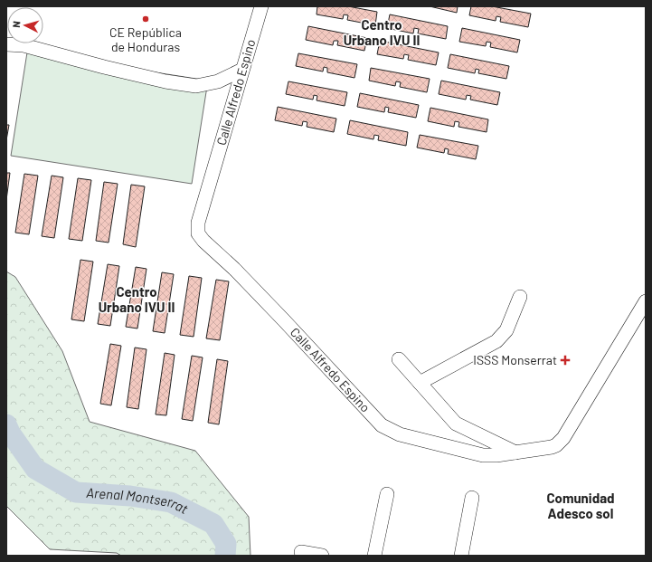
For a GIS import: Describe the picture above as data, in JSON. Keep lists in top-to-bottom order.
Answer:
{
  "streets": {
    "street": ["Calle Alfredo Espino"]
  },
  "districts": ["Centro Urbano IVU II", "Centro Urbano IVU II", "Comunidad Adesco sol"],
  "water": ["Arenal Montserrat"],
  "places": {
    "other": ["CE República de Honduras"],
    "health": ["ISSS Monserrat"]
  },
  "north": "left"
}
